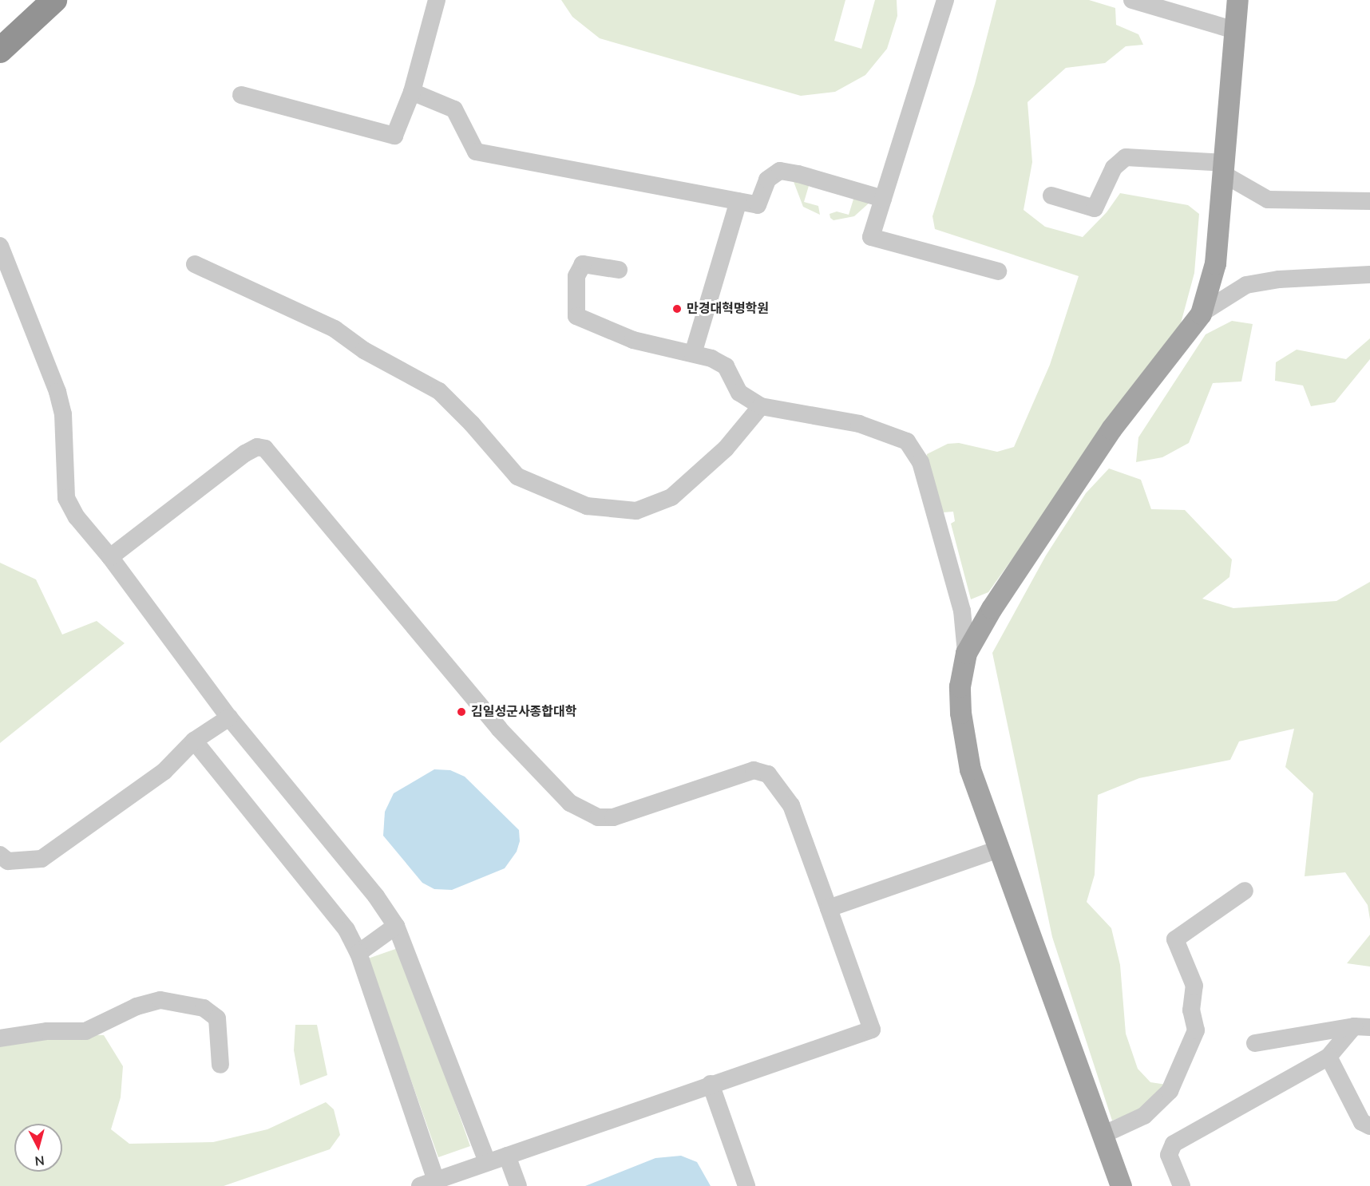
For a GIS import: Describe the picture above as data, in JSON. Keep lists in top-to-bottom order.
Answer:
{
  "places": ["만경대혁명학원", "김일성군사종합대학"],
  "north": "bottom"
}
